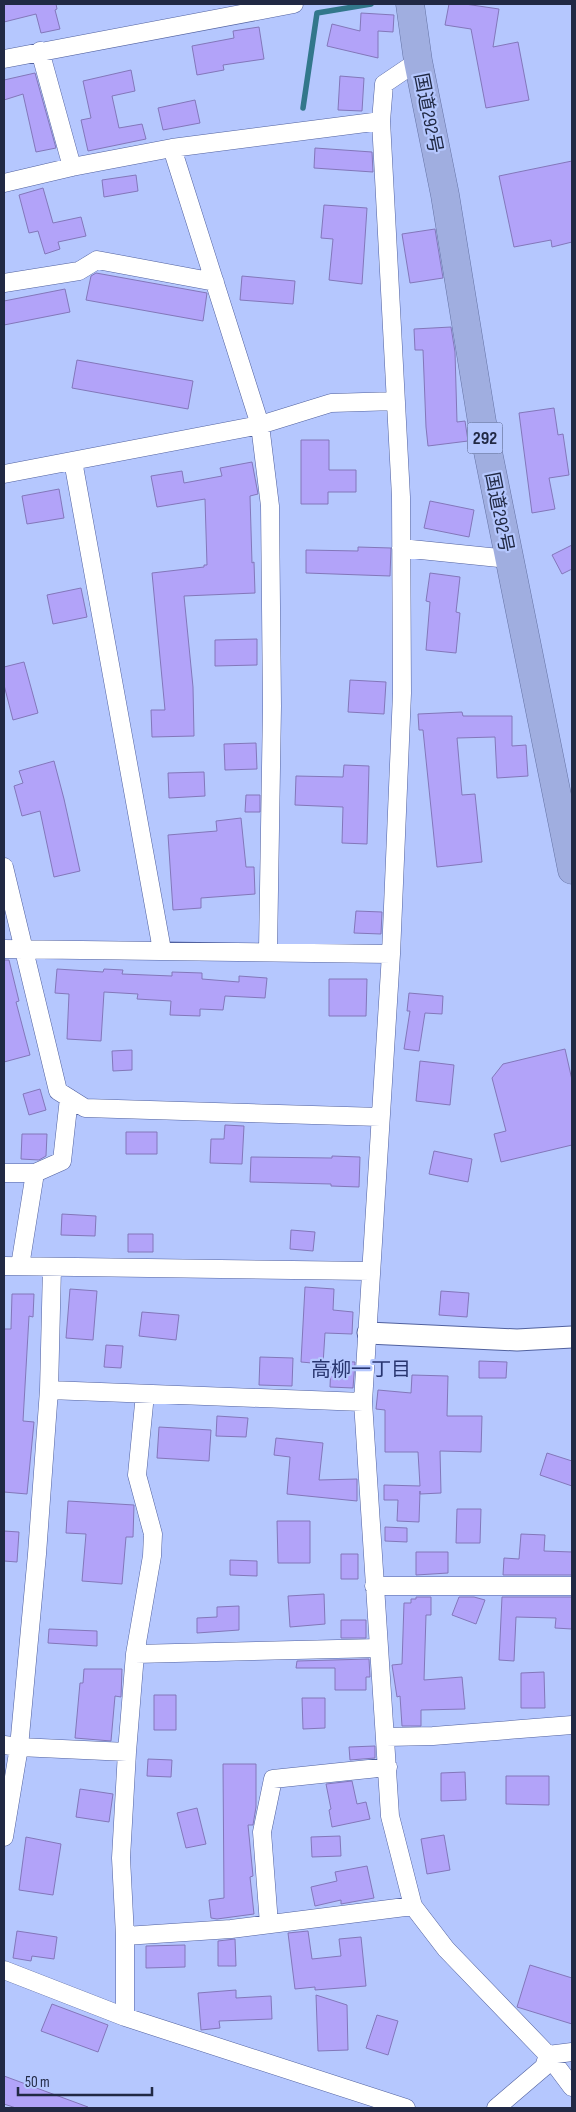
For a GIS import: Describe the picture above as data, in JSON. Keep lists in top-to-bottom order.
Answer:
{
  "streets": {
    "highway": ["国道292号", "292"]
  },
  "districts": ["高柳一丁目"],
  "scale_bar": "50 m"
}
